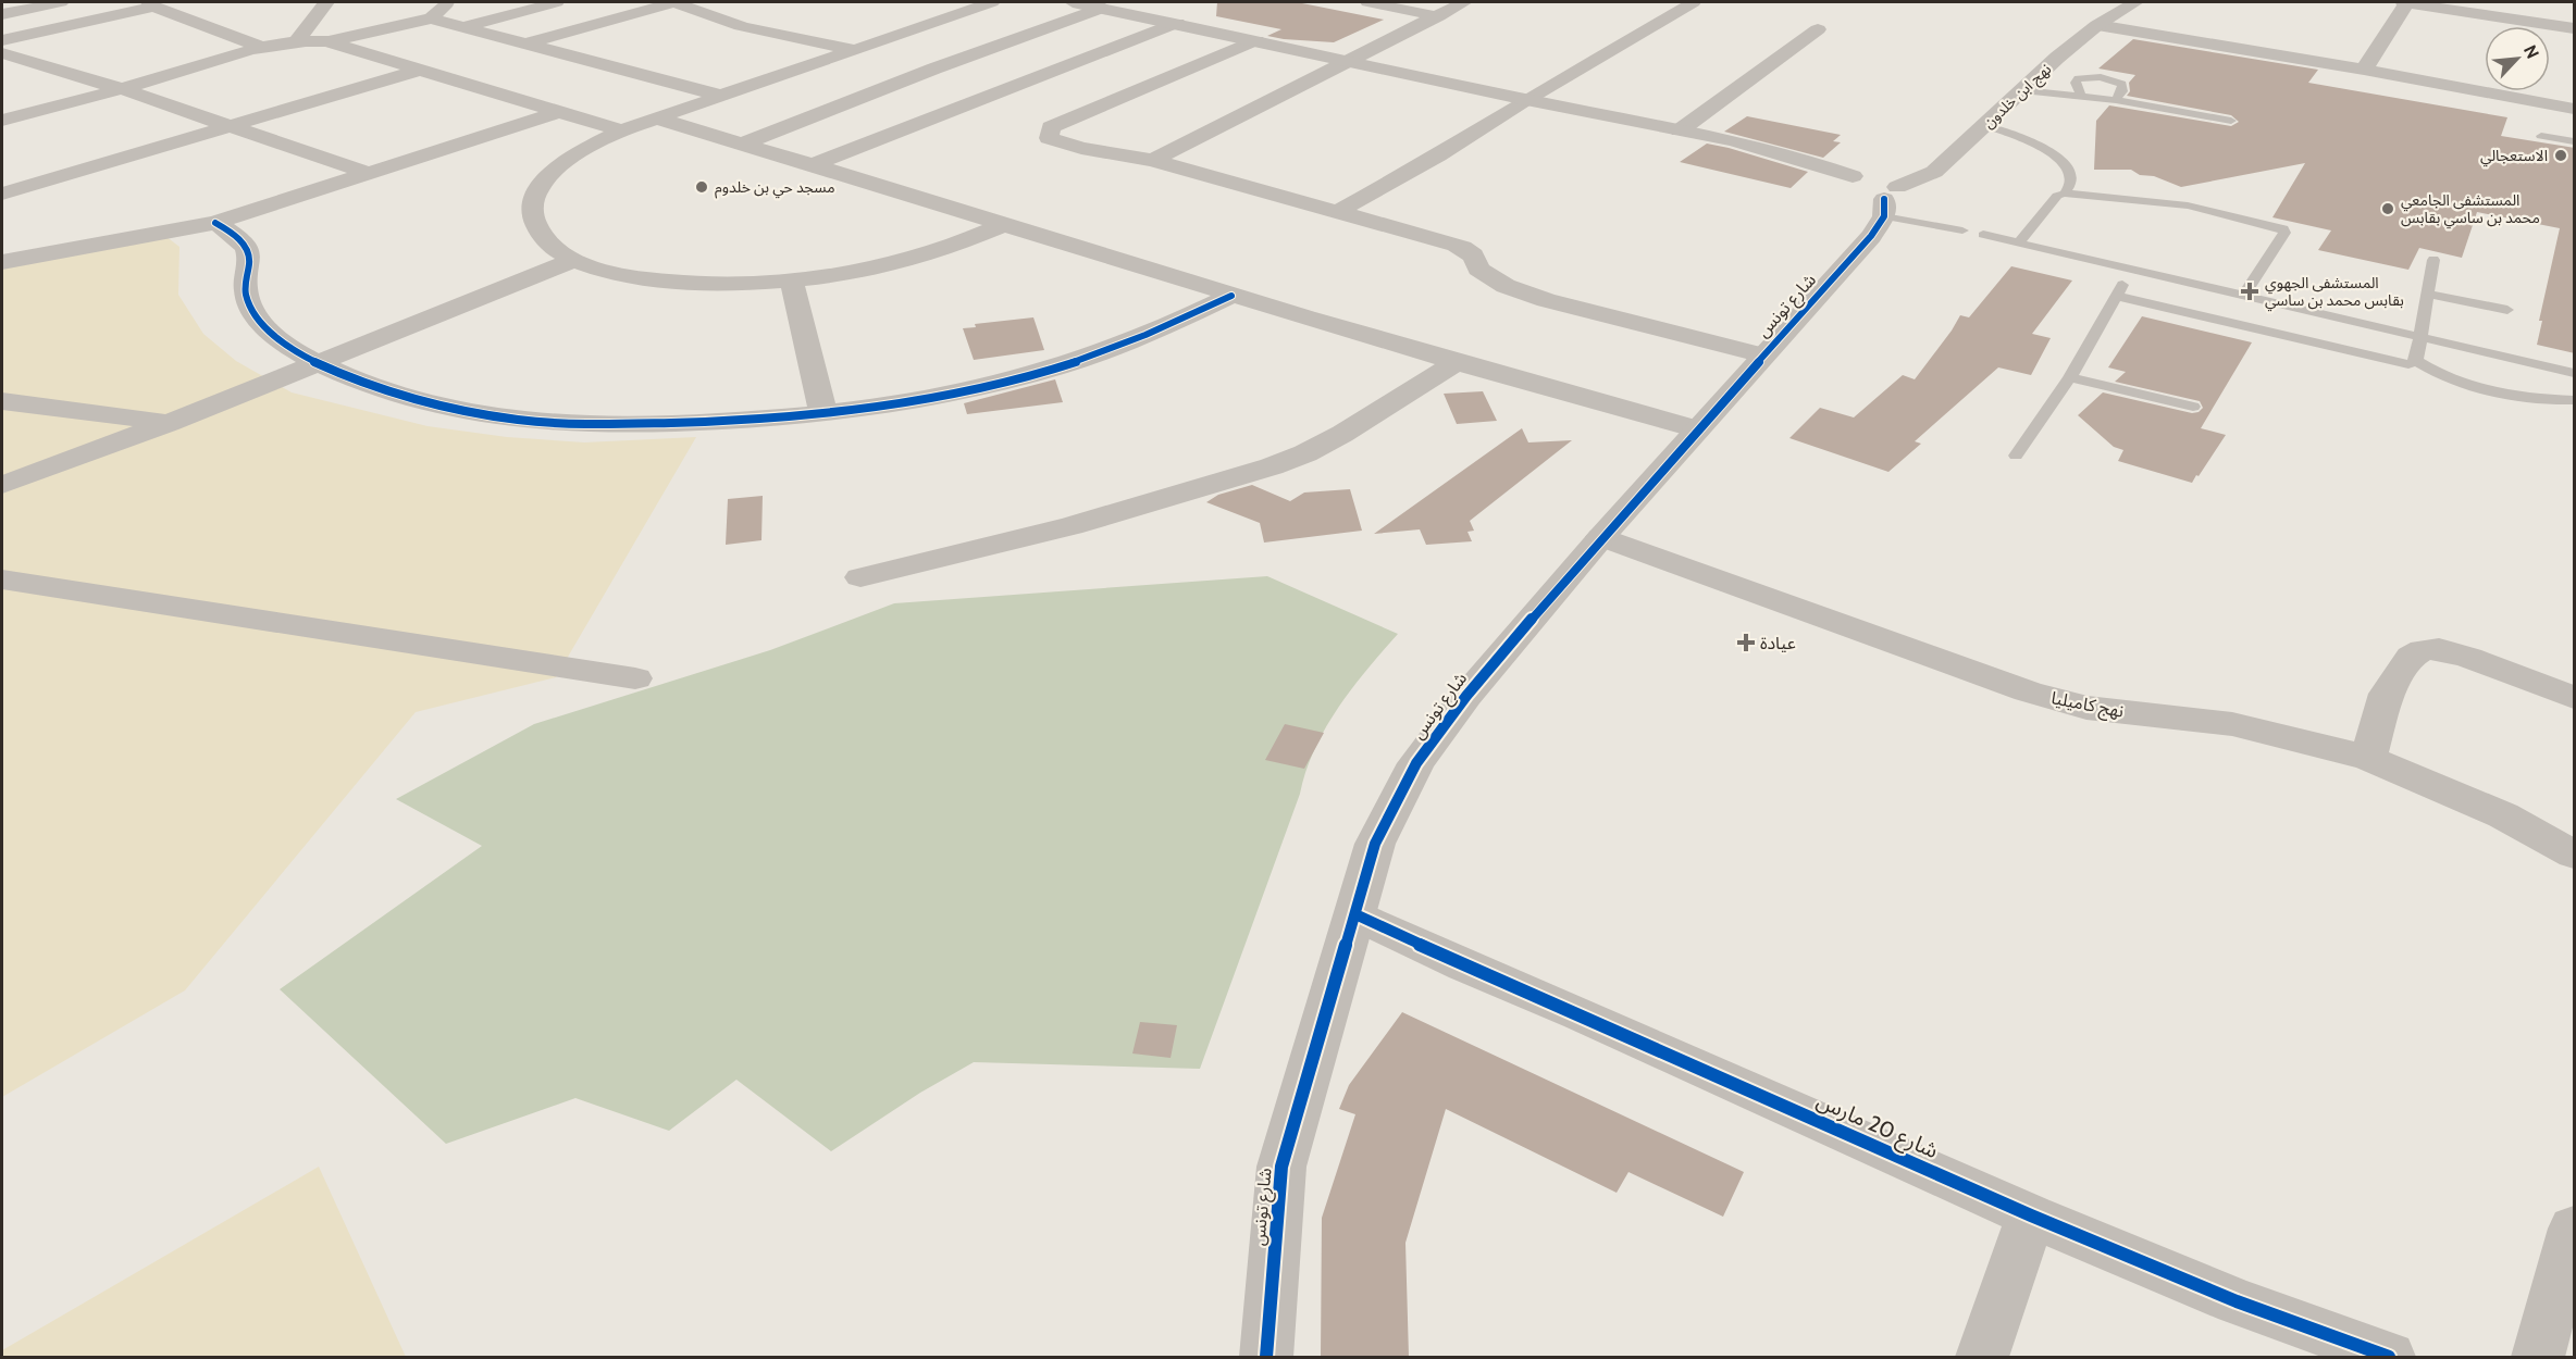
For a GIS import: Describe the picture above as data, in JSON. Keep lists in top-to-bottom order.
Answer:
{
  "streets": {
    "street": [
      "نهج ابن خلدون",
      "شارع تونس",
      "نهج كاميليا",
      "شارع 20 مارس"
    ]
  },
  "crossings": [
    ["نهج ابن خلدون", "شارع تونس"],
    ["شارع تونس", "نهج كاميليا"],
    ["شارع تونس", "شارع 20 مارس"]
  ],
  "places": {
    "other": ["الاستعجالي", "مسجد حي بن خلدوم", "المستشفى الجامعي محمد بن ساسي بقابس"],
    "health": ["المستشفى الجهوي بقابس محمد بن ساسي", "عيادة"]
  },
  "north": "top right"
}
